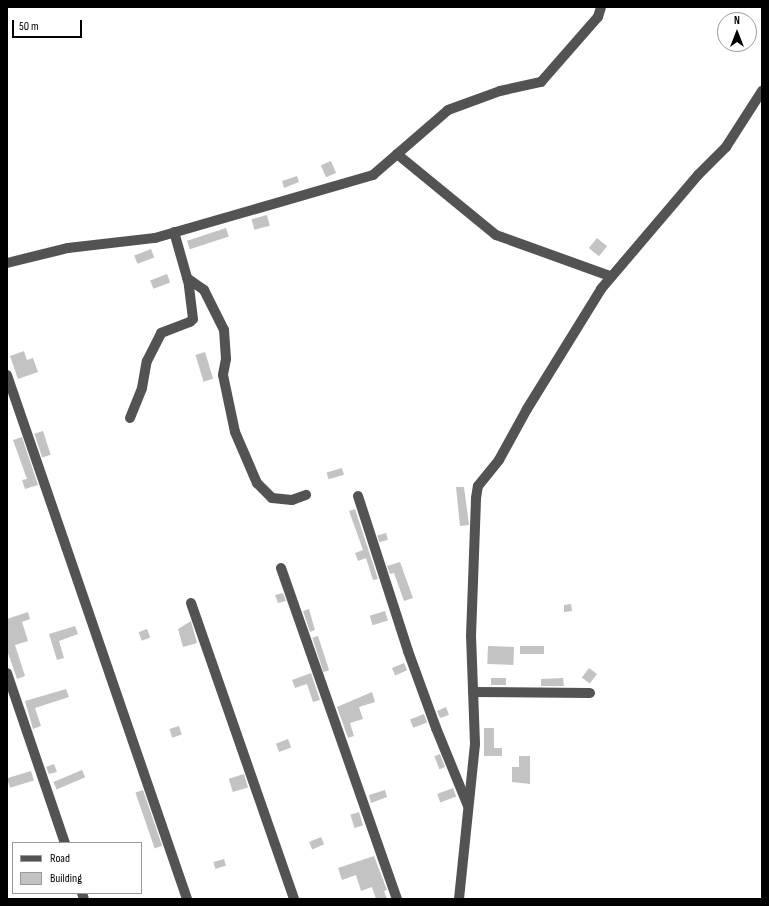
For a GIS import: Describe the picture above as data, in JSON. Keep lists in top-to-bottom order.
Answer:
{
  "legend": ["Road", "Building"],
  "scale_bar": "50 m",
  "north": "top"
}
